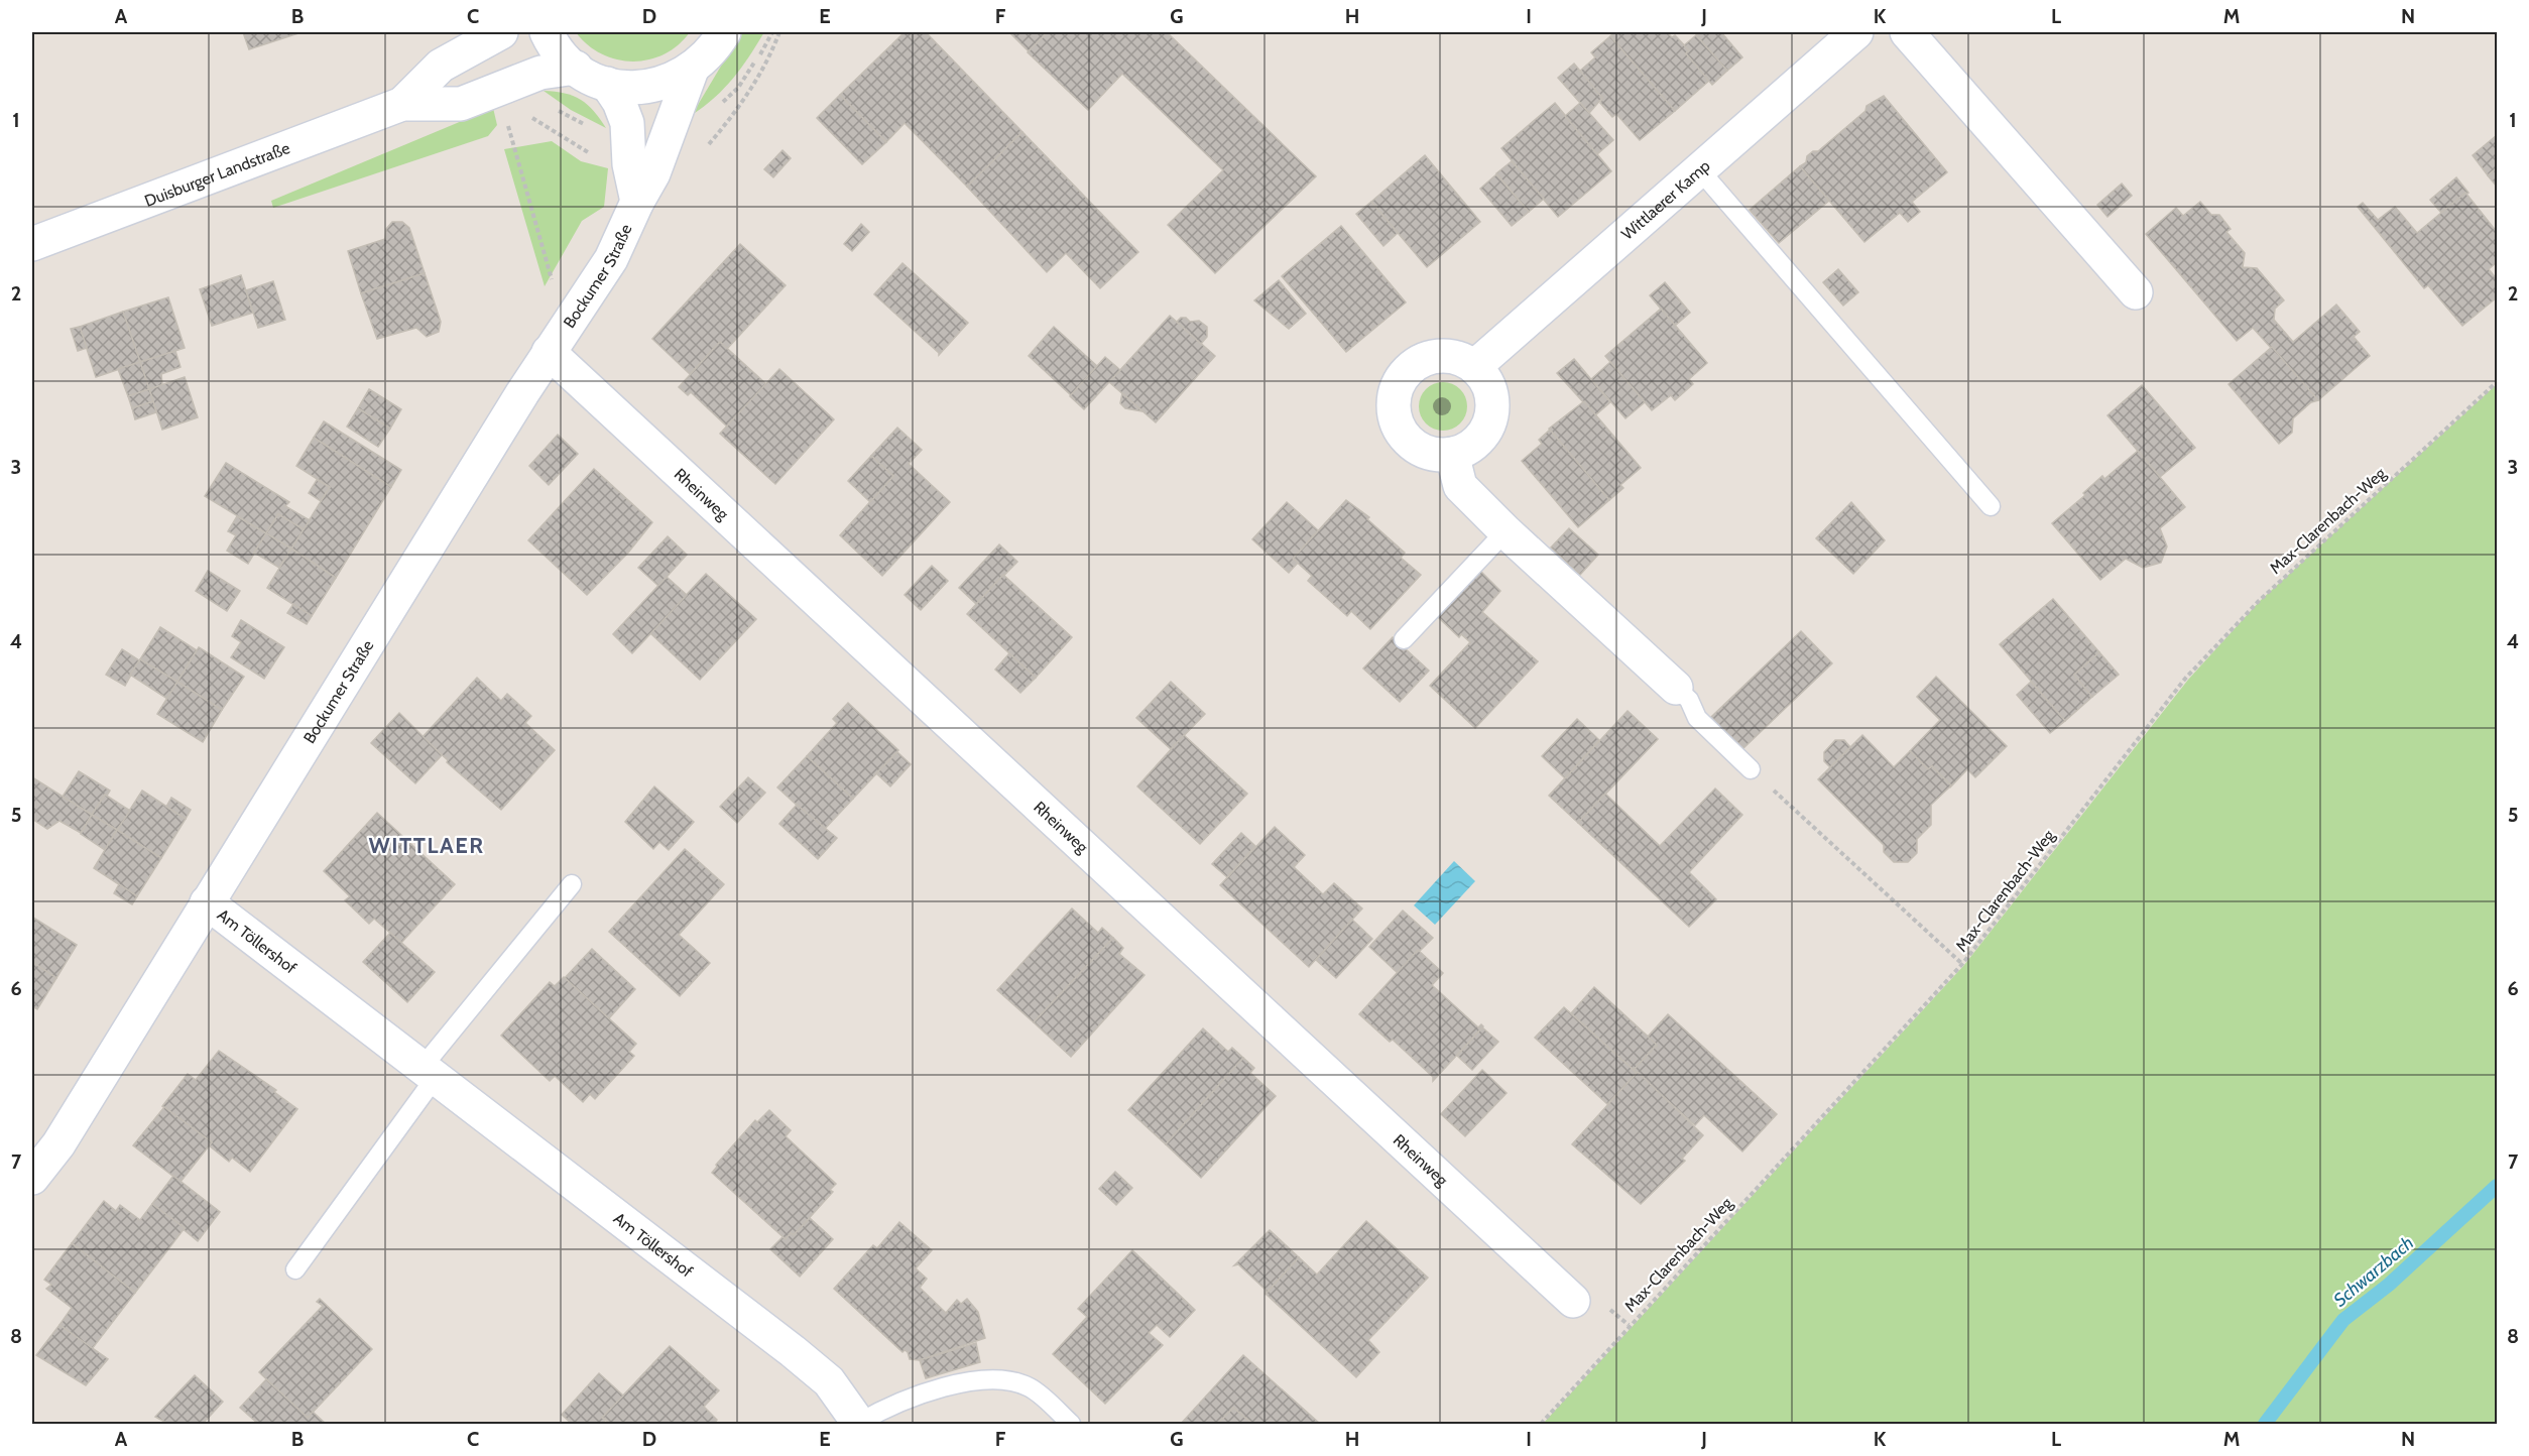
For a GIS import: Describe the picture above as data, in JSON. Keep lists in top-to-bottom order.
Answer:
{
  "streets": {
    "street": [
      "Duisburger Landstraße",
      "Wittlaerer Kamp",
      "Bockumer Straße",
      "Rheinweg",
      "Am Töllershof"
    ],
    "path": ["Max-Clarenbach-Weg"]
  },
  "crossings": [
    ["Bockumer Straße", "Rheinweg"],
    ["Bockumer Straße", "Am Töllershof"]
  ],
  "districts": ["WITTLAER"],
  "water": ["Schwarzbach"],
  "grid": {
    "columns": [
      "A",
      "B",
      "C",
      "D",
      "E",
      "F",
      "G",
      "H",
      "I",
      "J",
      "K",
      "L",
      "M",
      "N"
    ],
    "rows": [
      "1",
      "2",
      "3",
      "4",
      "5",
      "6",
      "7",
      "8"
    ]
  }
}
